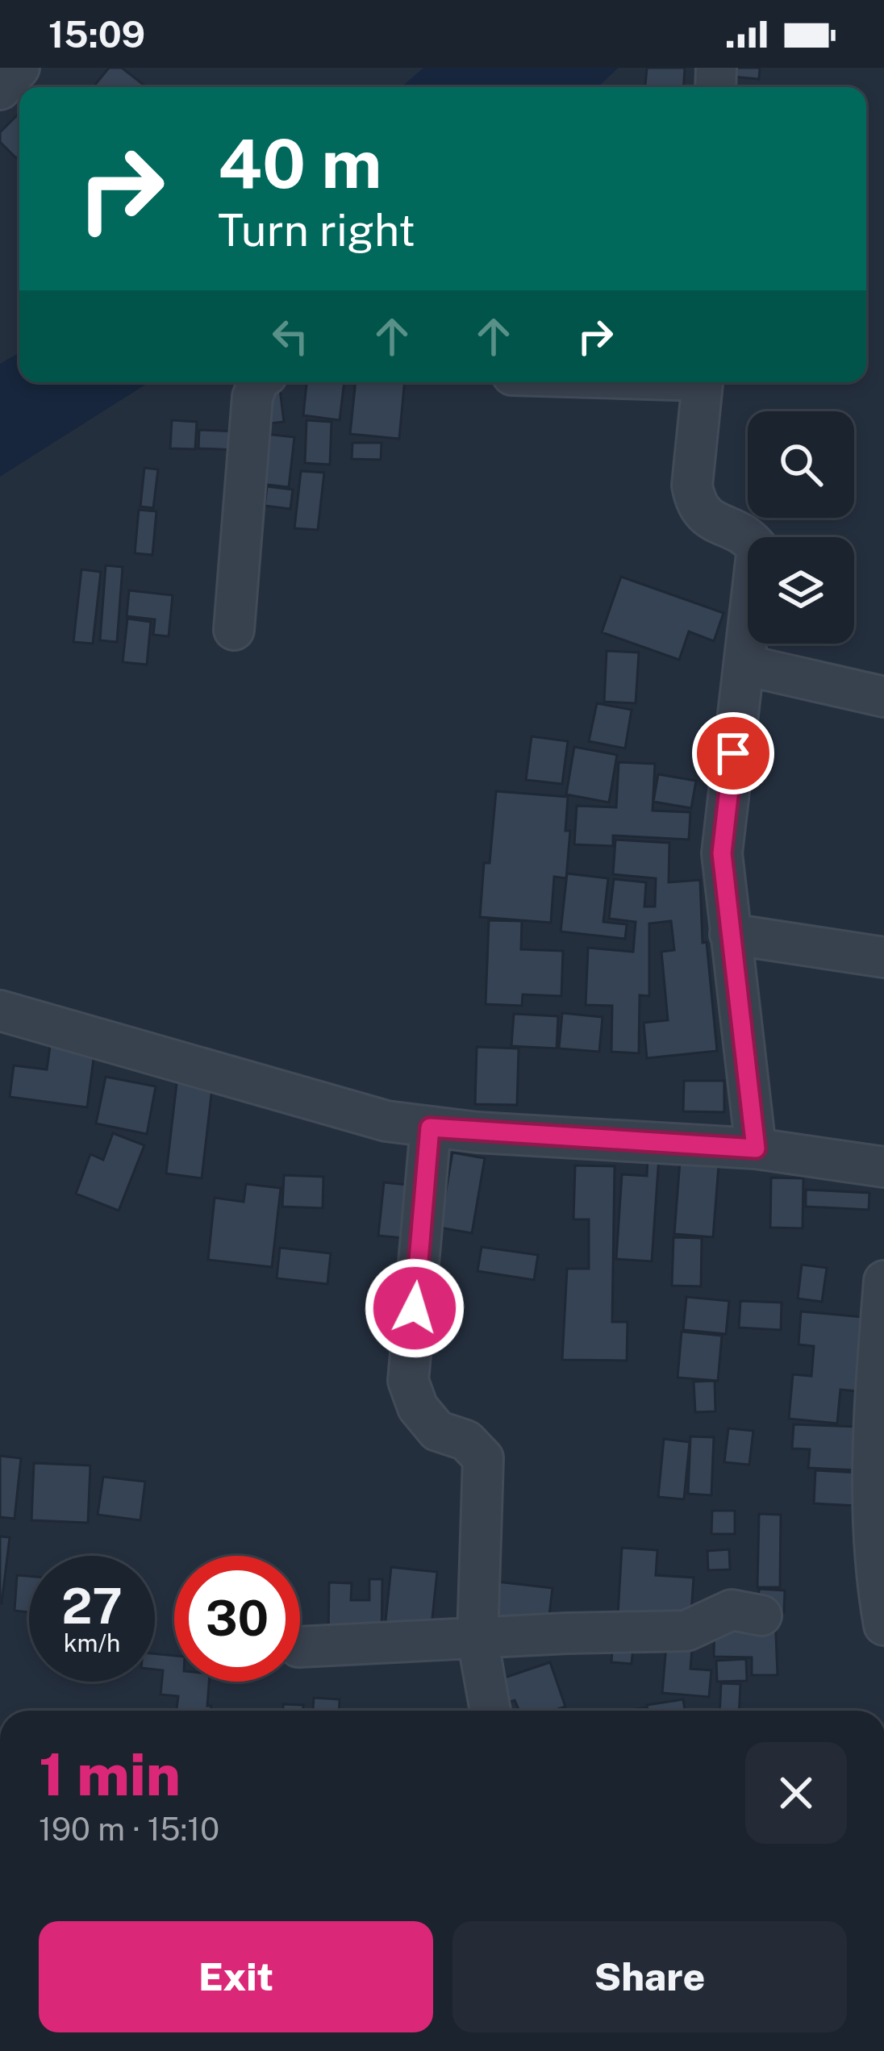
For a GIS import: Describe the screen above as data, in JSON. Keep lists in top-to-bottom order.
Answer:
{
  "page": {
    "status": "15:09",
    "turn": ["40 m", "Turn right"],
    "speed": "27 km/h",
    "limit": "30",
    "heading": ["1 min", "190 m · 15:10"],
    "buttons": ["Exit", "Share"]
  }
}
